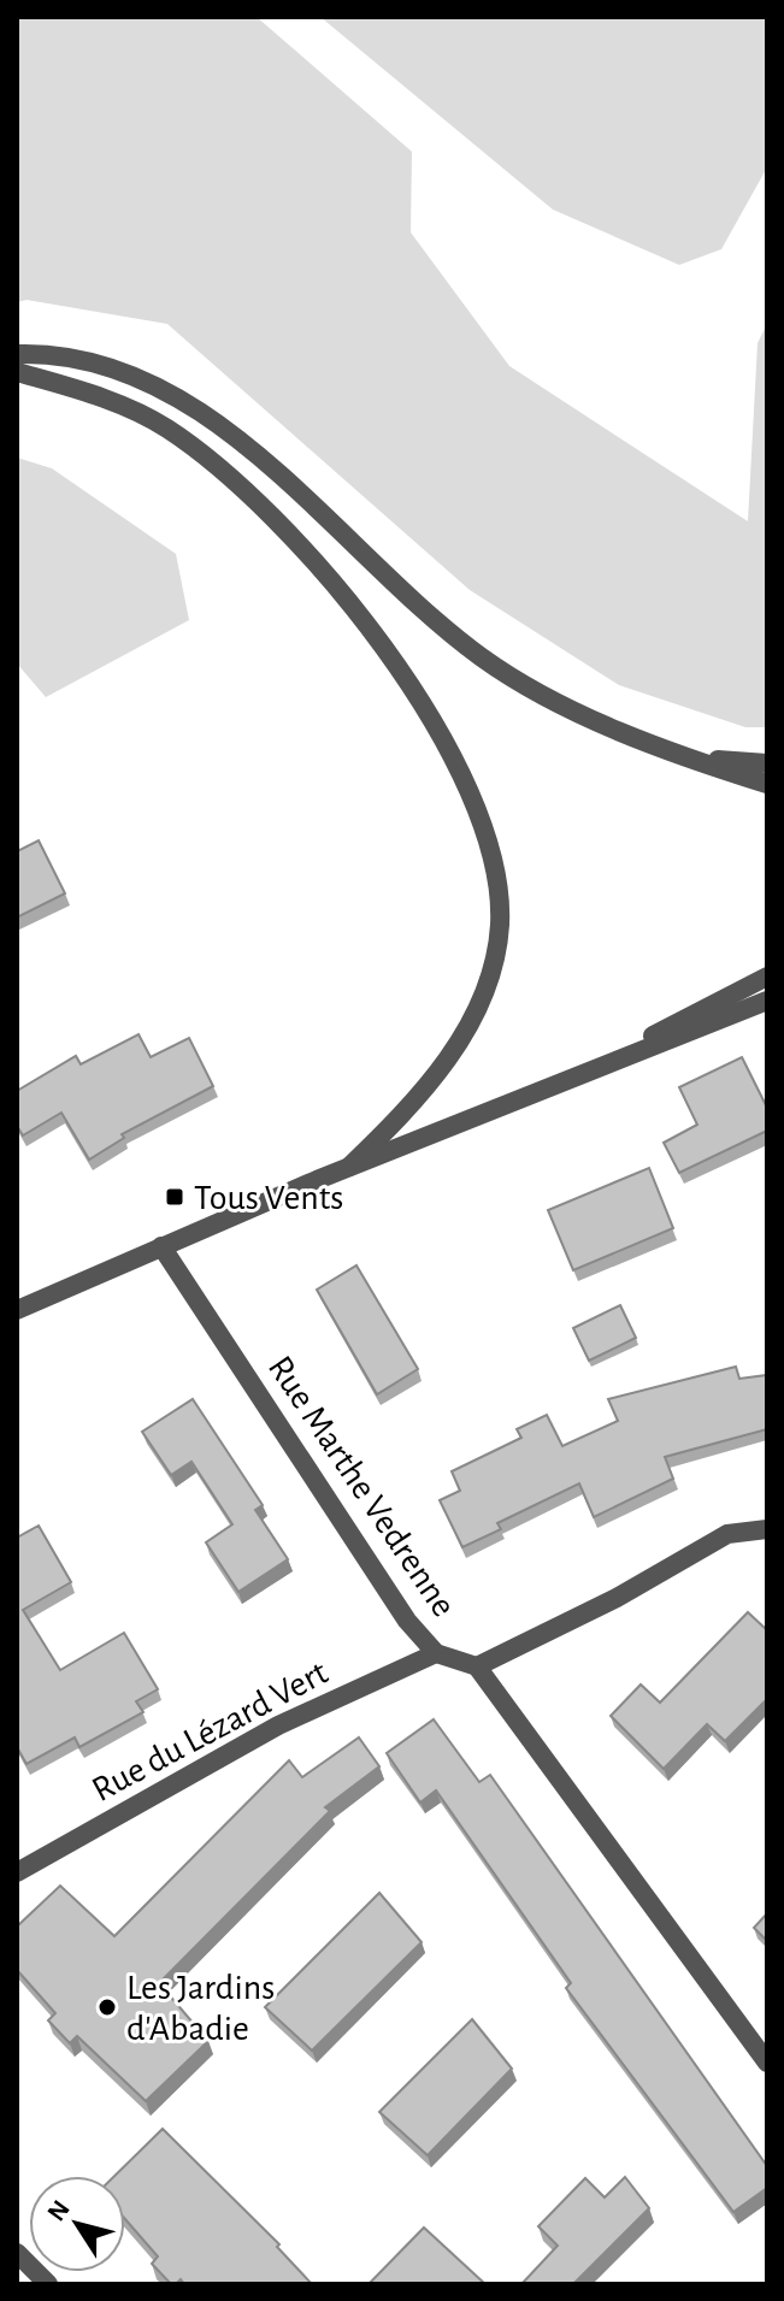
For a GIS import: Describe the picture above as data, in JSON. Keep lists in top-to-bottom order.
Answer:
{
  "streets": {
    "street": ["Rue Marthe Vedrenne", "Rue du Lézard Vert"]
  },
  "crossings": [
    ["Rue Marthe Vedrenne", "Rue du Lézard Vert"]
  ],
  "places": {
    "transit": ["Tous Vents"],
    "other": ["Les Jardins d'Abadie"]
  },
  "north": "top left"
}
